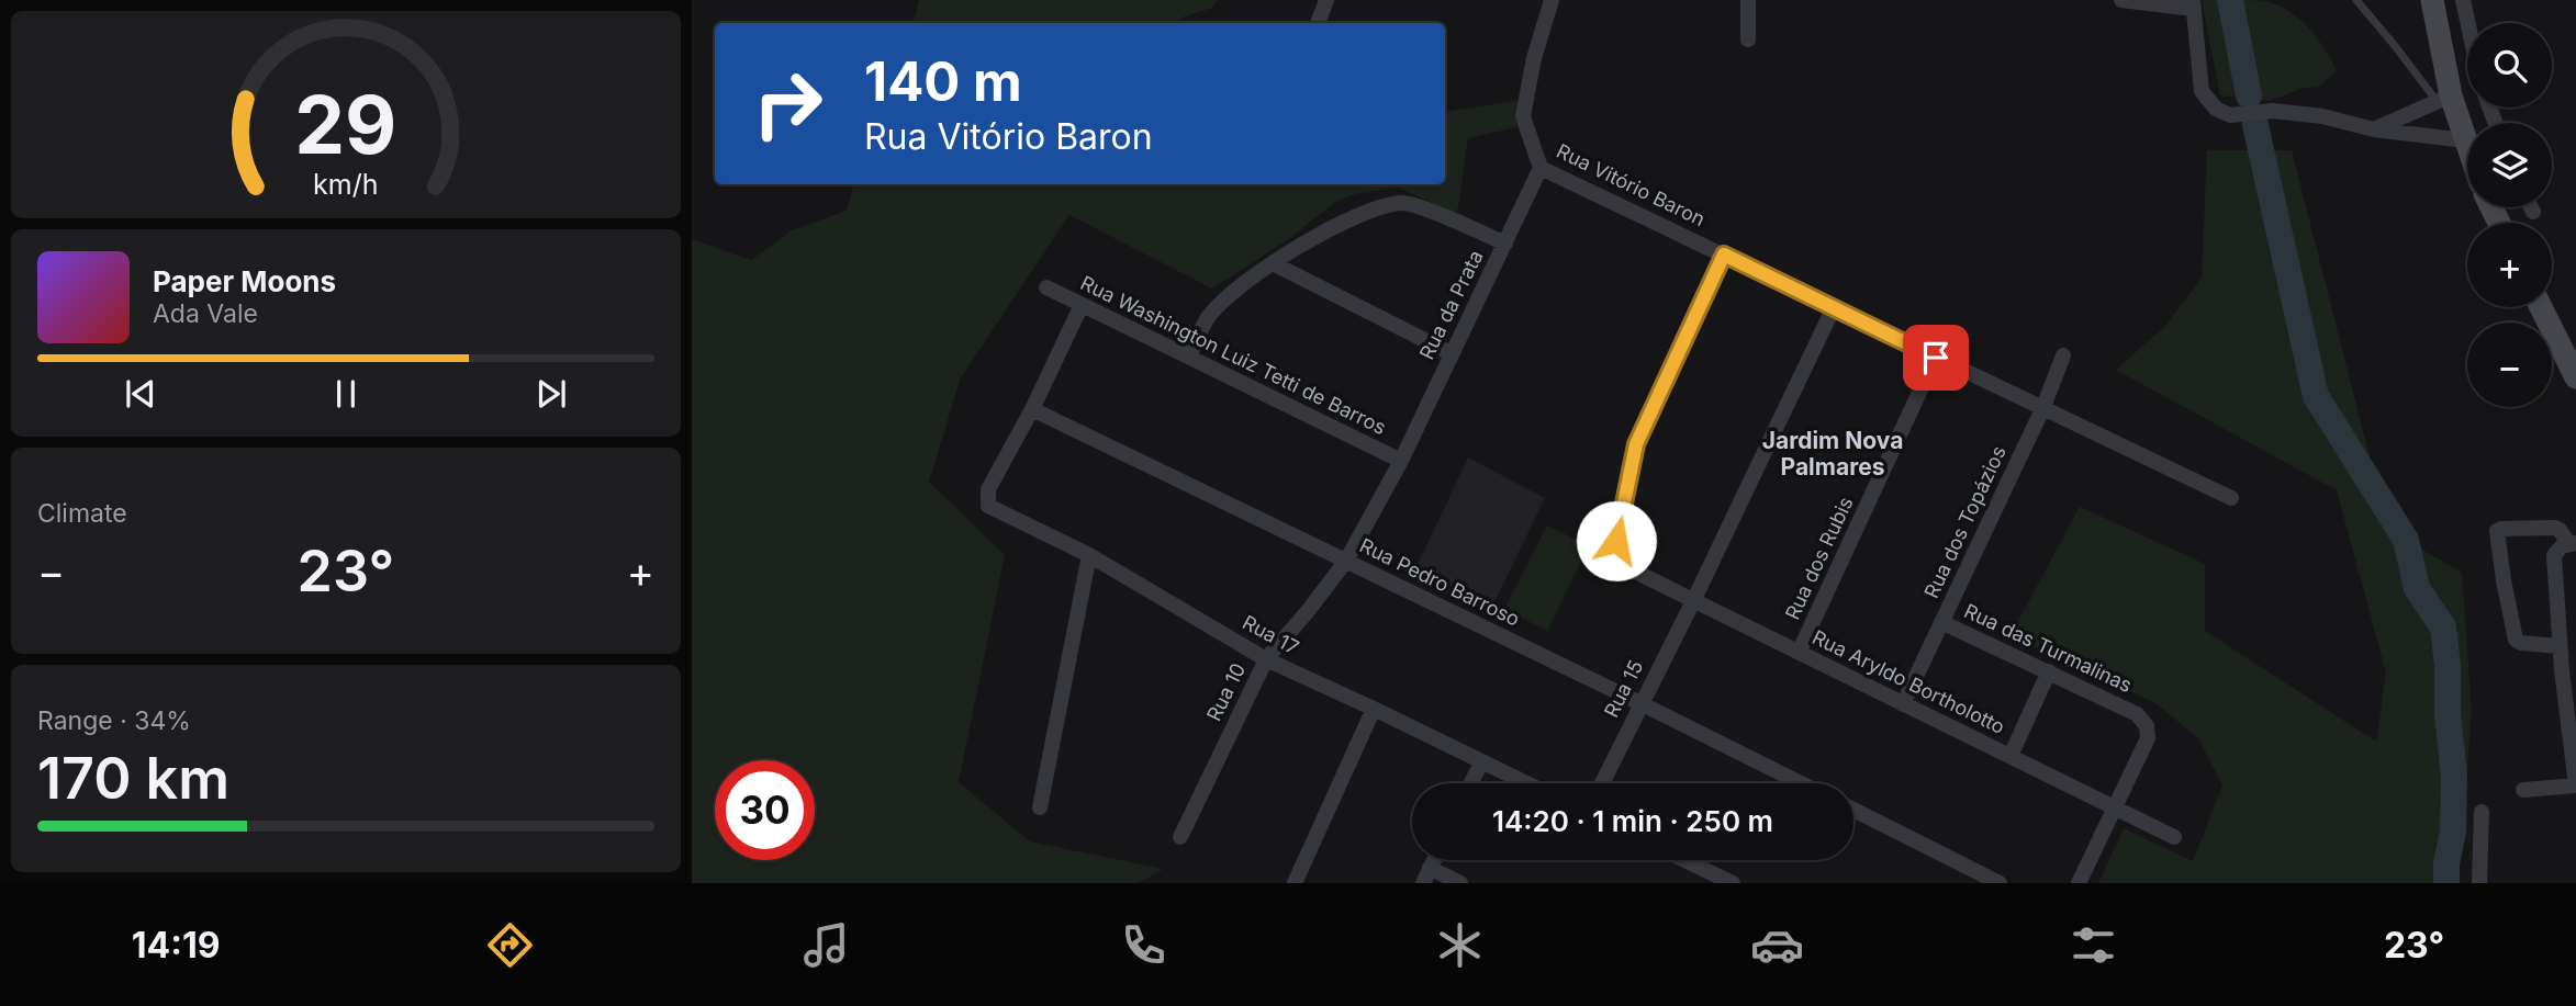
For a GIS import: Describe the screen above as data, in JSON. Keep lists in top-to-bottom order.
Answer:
{
  "streets": {
    "street": [
      "Rua Vitório Baron",
      "Rua da Prata",
      "Rua Washington Luiz Tetti de Barros",
      "Rua dos Topázios",
      "Rua dos Rubis",
      "Rua Pedro Barroso",
      "Rua 17",
      "Rua das Turmalinas",
      "Rua Aryldo Bortholotto",
      "Rua 15",
      "Rua 10"
    ]
  },
  "crossings": [
    ["Rua Vitório Baron", "Rua da Prata"],
    ["Rua Vitório Baron", "Rua dos Topázios"],
    ["Rua Vitório Baron", "Rua dos Rubis"],
    ["Rua Vitório Baron", "Rua Aryldo Bortholotto"],
    ["Rua Vitório Baron", "Rua 15"],
    ["Rua da Prata", "Rua Washington Luiz Tetti de Barros"],
    ["Rua da Prata", "Rua 10"],
    ["Rua Washington Luiz Tetti de Barros", "Rua 10"],
    ["Rua dos Topázios", "Rua das Turmalinas"],
    ["Rua dos Topázios", "Rua Aryldo Bortholotto"],
    ["Rua dos Rubis", "Rua Aryldo Bortholotto"],
    ["Rua Pedro Barroso", "Rua 17"],
    ["Rua Pedro Barroso", "Rua 15"],
    ["Rua Pedro Barroso", "Rua 10"],
    ["Rua 17", "Rua 10"],
    ["Rua das Turmalinas", "Rua Aryldo Bortholotto"],
    ["Rua Aryldo Bortholotto", "Rua 15"]
  ],
  "districts": ["Jardim Nova Palmares"],
  "page": {
    "map_buttons": ["+", "−"],
    "turn": ["140 m", "Rua Vitório Baron"],
    "song": ["Paper Moons", "Ada Vale"],
    "tile": [
      "Climate",
      ["Range · 34%", "170 km"]
    ],
    "heat": ["−", "23°", "+"],
    "limit": "30",
    "trip": "14:20 · 1 min · 250 m",
    "tabs": ["14:19", "23°"],
    "gauge": ["29", "km/h"]
  }
}
